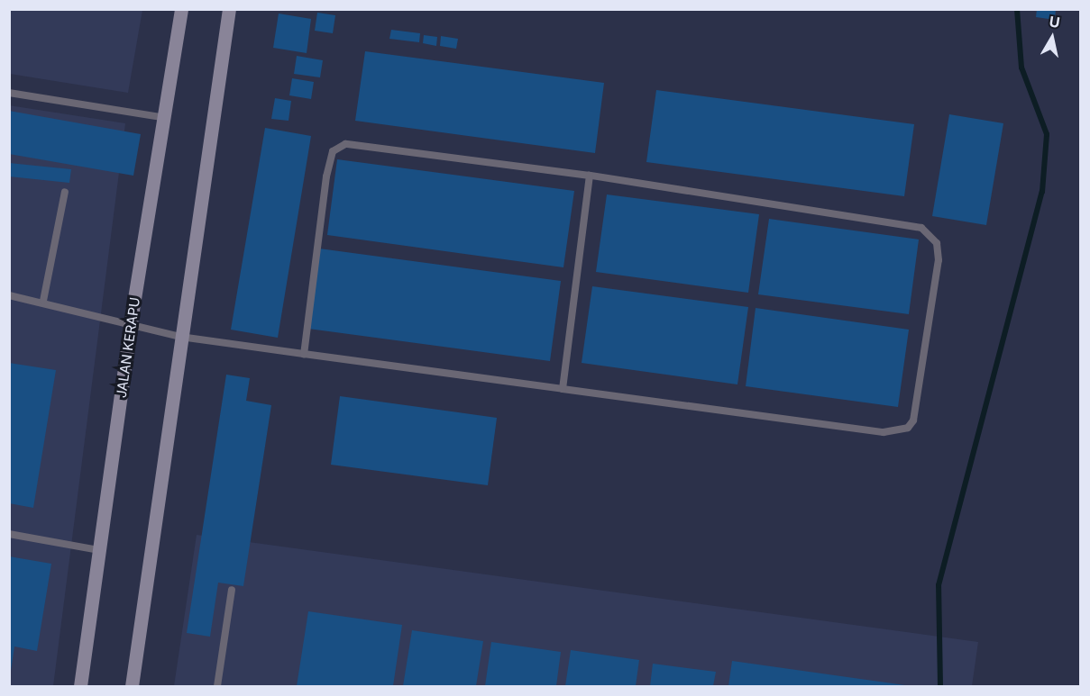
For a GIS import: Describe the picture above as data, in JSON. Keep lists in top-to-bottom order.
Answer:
{
  "streets": {
    "street": ["JALAN KERAPU"]
  },
  "north": "top"
}
